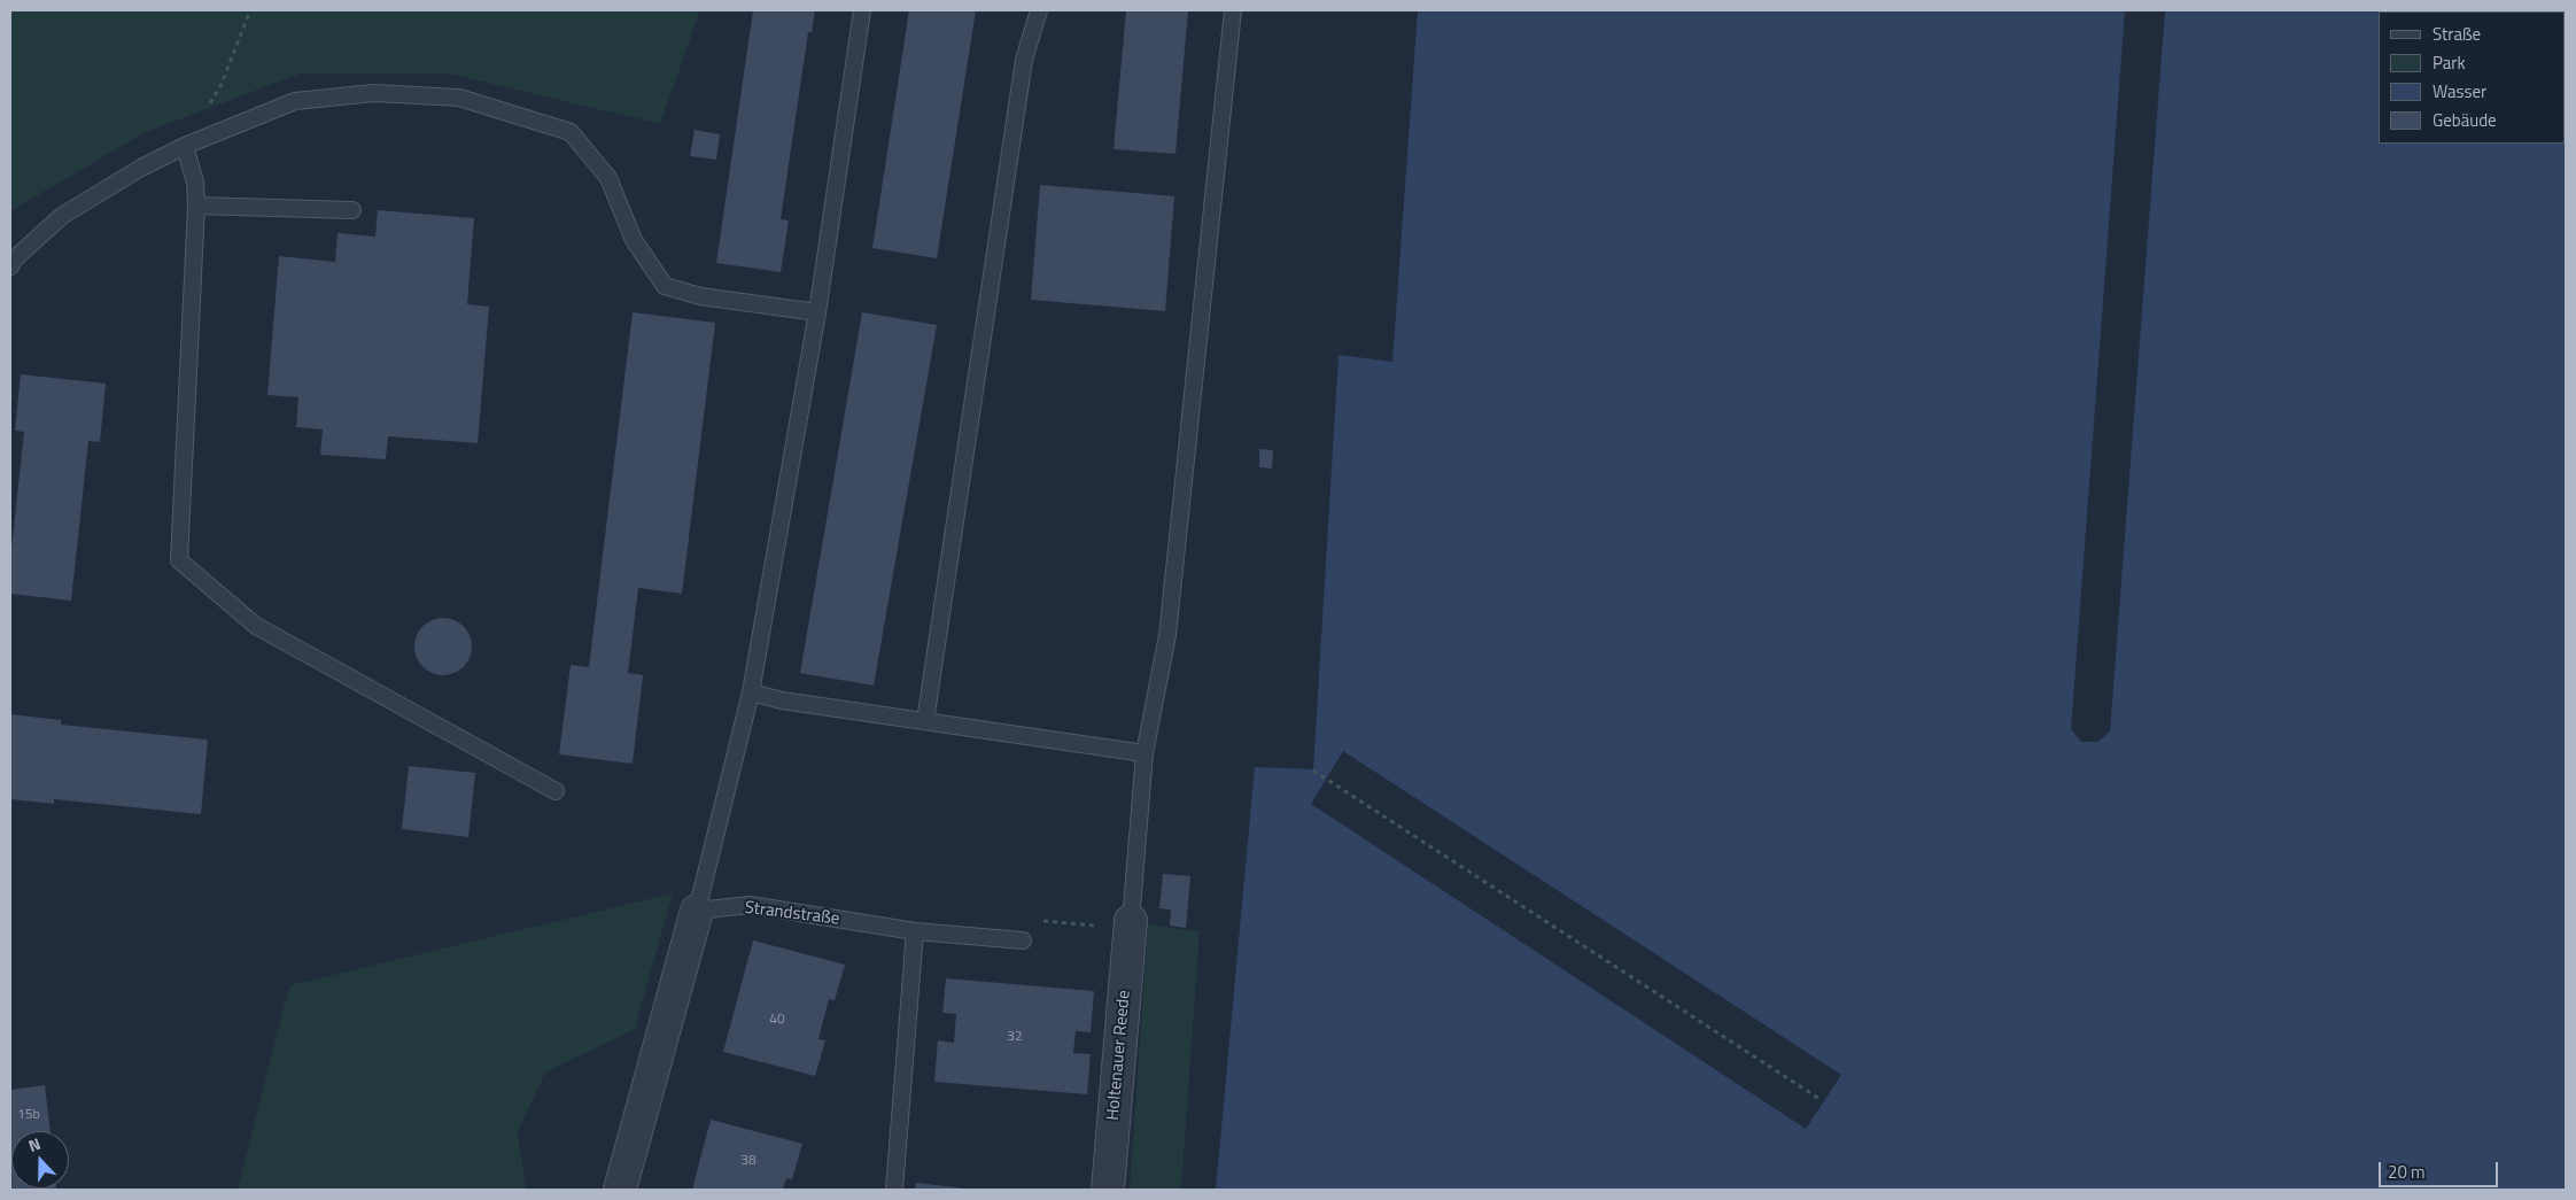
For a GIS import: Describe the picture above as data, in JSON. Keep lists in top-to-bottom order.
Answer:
{
  "streets": {
    "street": ["Holtenauer Reede"],
    "lane": ["Strandstraße"]
  },
  "house_numbers": [
    "40",
    "32",
    "15b",
    "38"
  ],
  "legend": [
    "Straße",
    "Park",
    "Wasser",
    "Gebäude"
  ],
  "scale_bar": "20 m",
  "north": "top"
}
